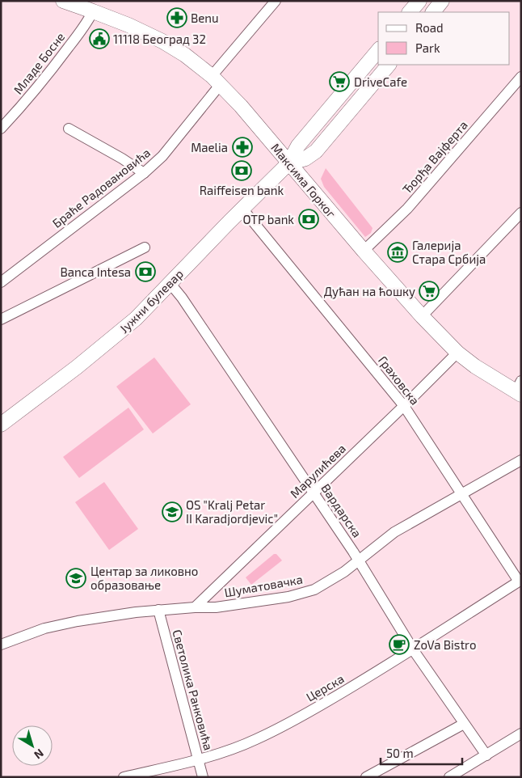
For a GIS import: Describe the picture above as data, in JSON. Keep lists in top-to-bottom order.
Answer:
{
  "streets": {
    "main road": ["Максима Горког", "Јужни булевар"],
    "street": [
      "Младе Босне",
      "Ђорђа Вајферта",
      "Браће Радовановића",
      "Граховска",
      "Марулићева",
      "Вардарска",
      "Шуматовачка",
      "Церска",
      "Светолика Ранковића"
    ]
  },
  "crossings": [
    ["Младе Босне", "Максима Горког"],
    ["Ђорђа Вајферта", "Максима Горког"],
    ["Максима Горког", "Браће Радовановића"],
    ["Максима Горког", "Јужни булевар"],
    ["Максима Горког", "Марулићева"],
    ["Јужни булевар", "Граховска"],
    ["Јужни булевар", "Вардарска"],
    ["Граховска", "Марулићева"],
    ["Граховска", "Шуматовачка"],
    ["Граховска", "Церска"],
    ["Марулићева", "Вардарска"],
    ["Марулићева", "Шуматовачка"],
    ["Вардарска", "Шуматовачка"],
    ["Вардарска", "Церска"],
    ["Шуматовачка", "Светолика Ранковића"],
    ["Церска", "Светолика Ранковића"]
  ],
  "places": {
    "pharmacy": ["Benu", "Maelia"],
    "public building": ["11118 Београд 32"],
    "supermarket": ["DriveCafe", "Дућан на ћошку"],
    "bank": ["Raiffeisen bank", "OTP bank", "Banca Intesa"],
    "museum": ["Галерија Стара Србија"],
    "school or university": ["OS \"Kralj Petar II Karadjordjevic\"", "Центар за ликовно образовање"],
    "cafe": ["ZoVa Bistro"]
  },
  "legend": ["Road", "Park"],
  "scale_bar": "50 m",
  "north": "bottom right"
}
